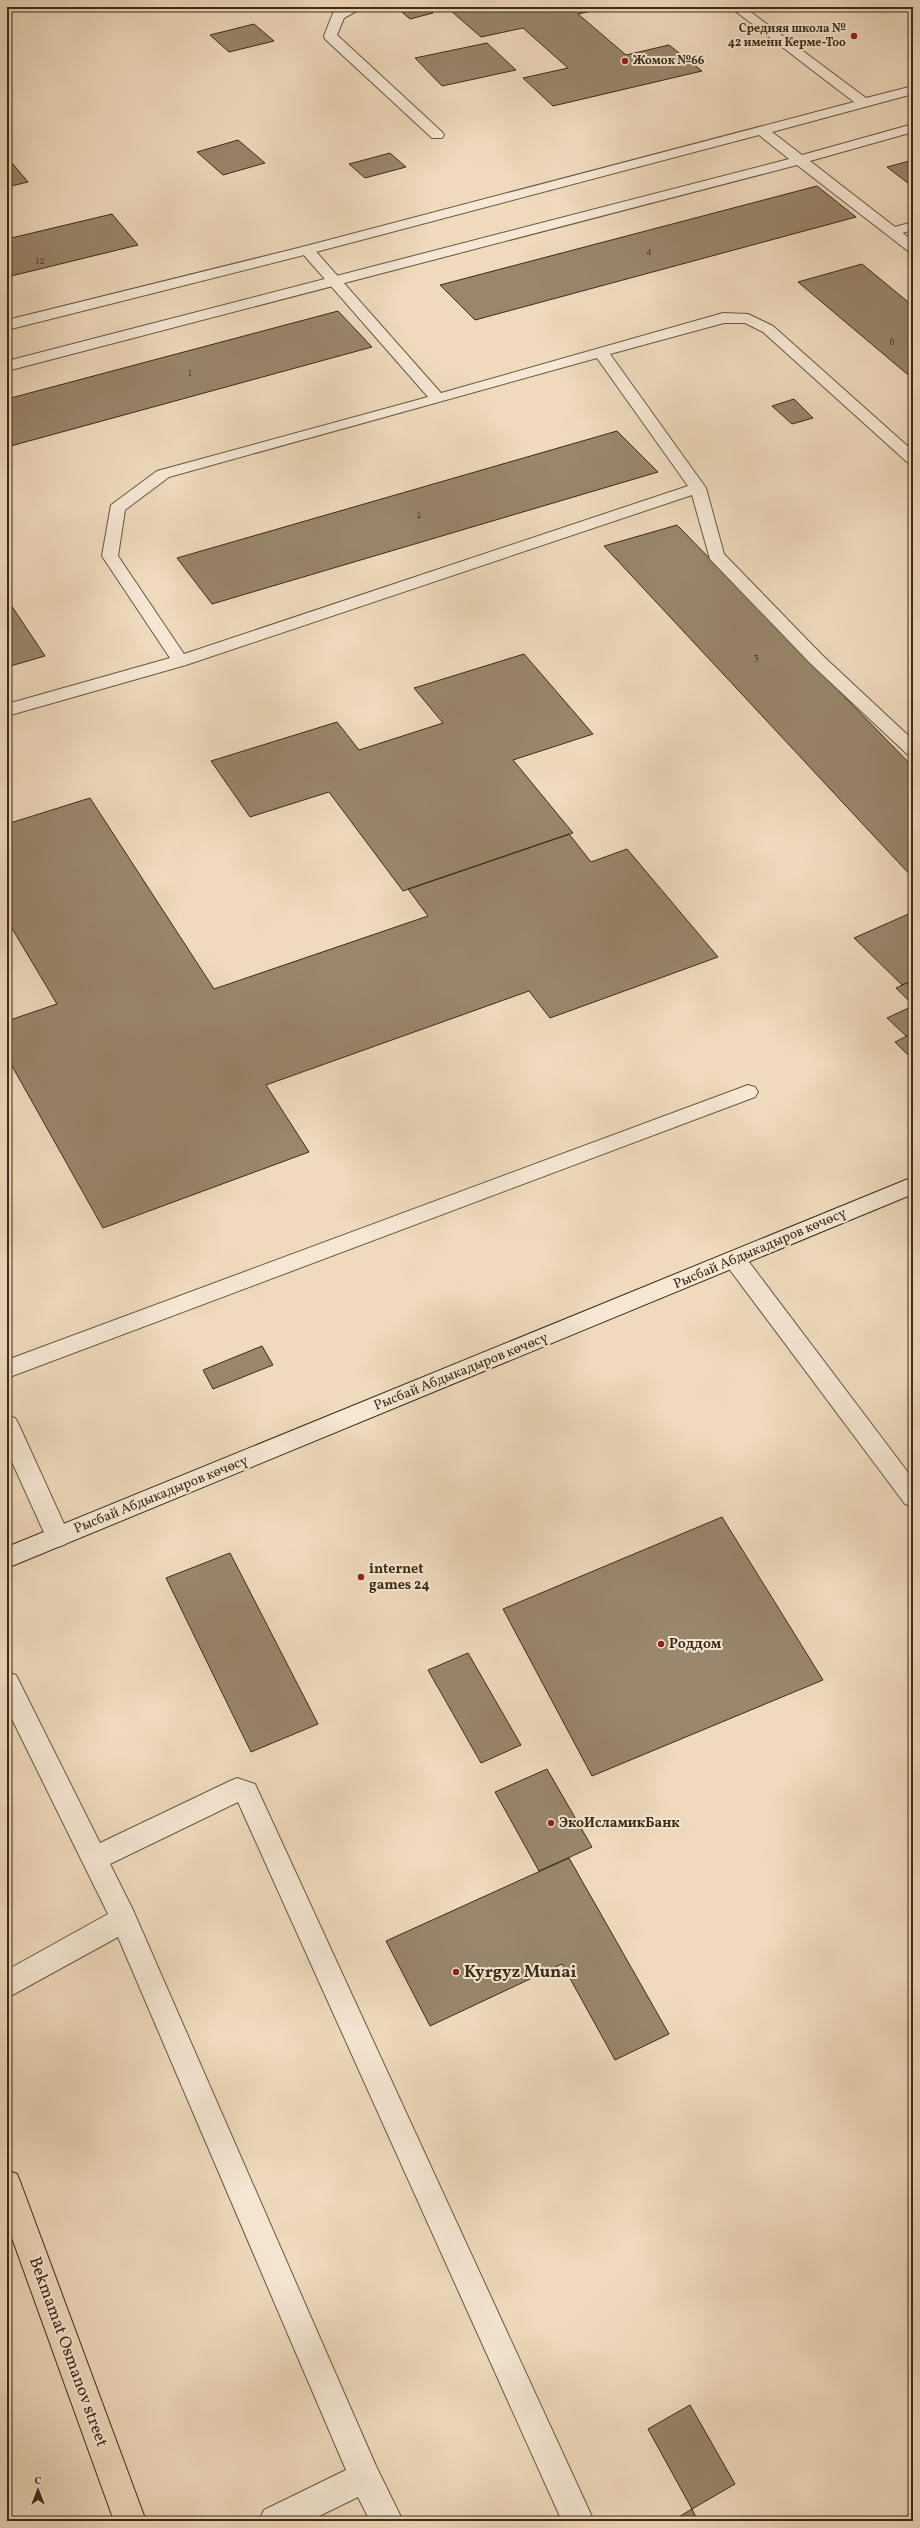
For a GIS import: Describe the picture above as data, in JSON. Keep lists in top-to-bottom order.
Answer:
{
  "streets": {
    "highway": ["Bekmamat Osmanov street"],
    "street": ["Рысбай Абдыкадыров көчөсү"]
  },
  "places": [
    "Средняя школа № 42 имени Керме-Тоо",
    "Жомок №66",
    "internet games 24",
    "Роддом",
    "ЭкоИсламикБанк",
    "Kyrgyz Munai"
  ],
  "house_numbers": [
    "4",
    "12",
    "6",
    "1",
    "2",
    "3"
  ],
  "north": "top"
}
